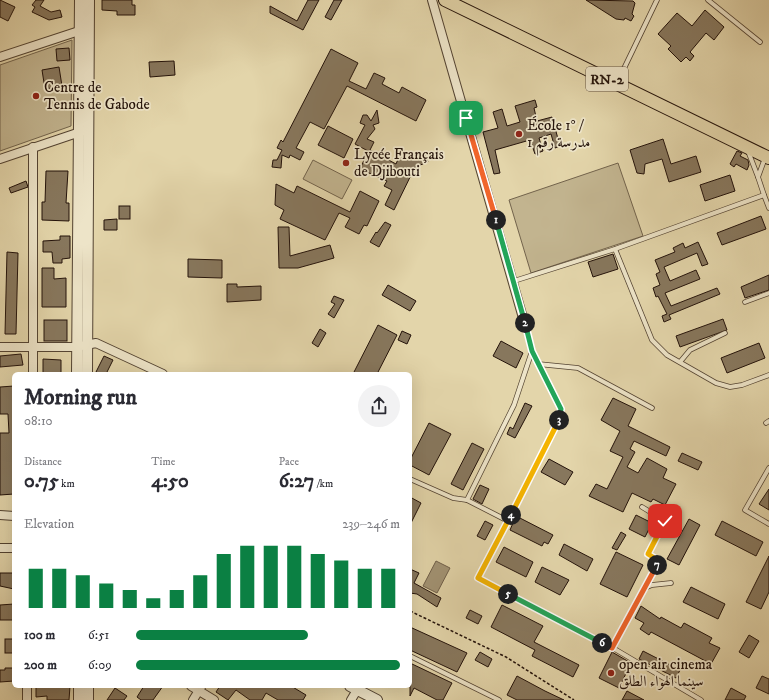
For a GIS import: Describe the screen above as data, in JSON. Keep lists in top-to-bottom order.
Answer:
{
  "streets": {
    "main road": ["RN-2"]
  },
  "places": [
    "Centre de Tennis de Gabode",
    "École 1° / مدرسة رقم 1",
    "Lycée Français de Djibouti",
    "open air cinema سينما الهواء الطلق"
  ],
  "page": {
    "pins": [
      "1",
      "2",
      "3",
      "4",
      "7",
      "5",
      "6"
    ],
    "heading": ["Morning run", "08:10"],
    "stats": [
      ["Distance", "0.75 km"],
      ["Time", "4:50"],
      ["Pace", "6:27 /km"]
    ],
    "chart": ["Elevation", "239–246 m"],
    "list": [
      {
        "name": "100 m",
        "note": "6:51"
      },
      {
        "name": "200 m",
        "note": "6:09"
      }
    ]
  }
}
